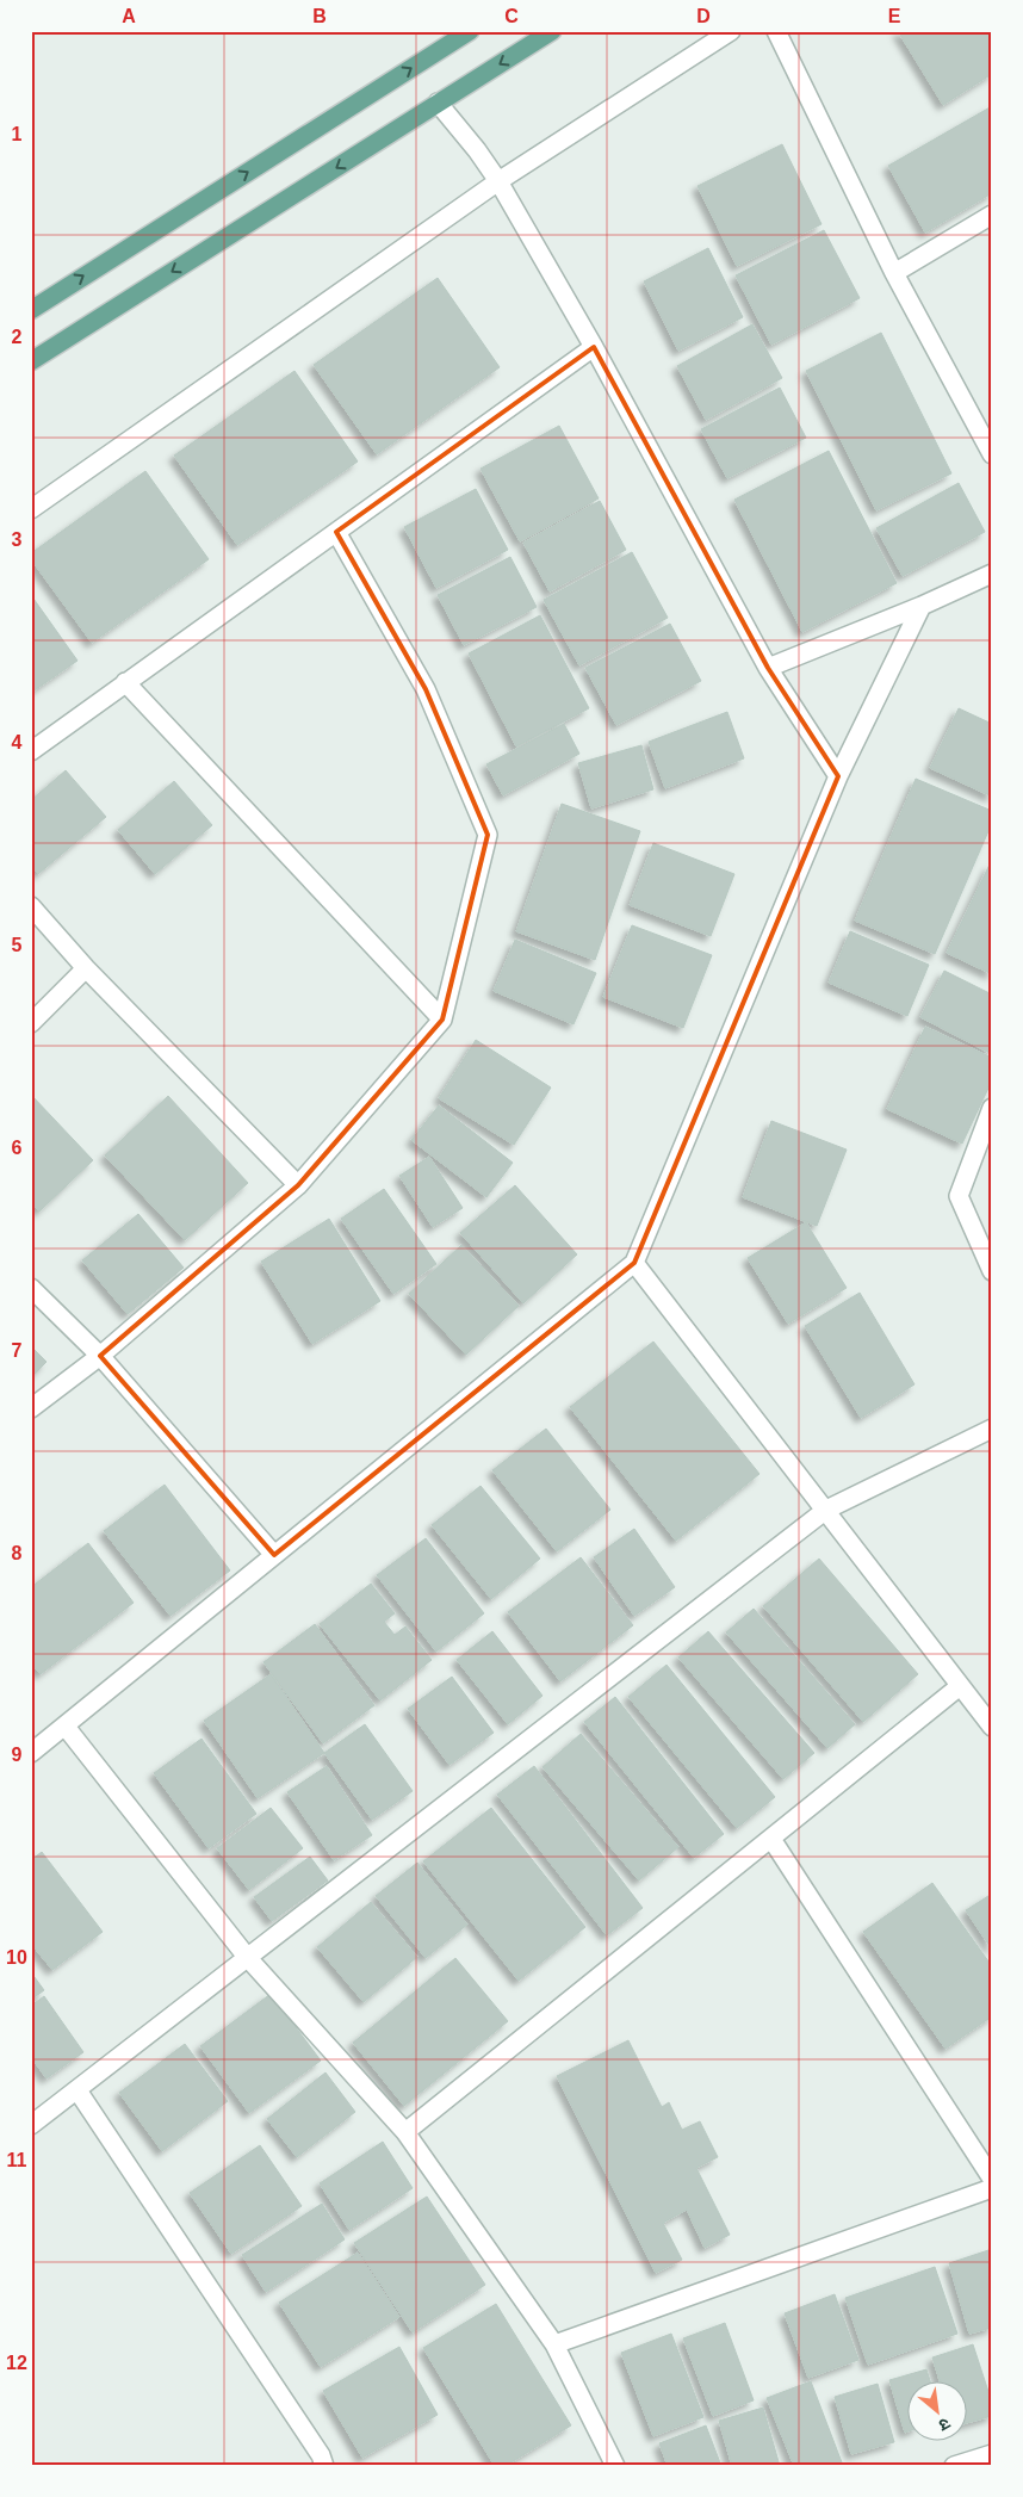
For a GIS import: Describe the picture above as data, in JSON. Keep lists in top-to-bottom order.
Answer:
{
  "north": "bottom right",
  "grid": {
    "columns": [
      "A",
      "B",
      "C",
      "D",
      "E"
    ],
    "rows": [
      "1",
      "2",
      "3",
      "4",
      "5",
      "6",
      "7",
      "8",
      "9",
      "10",
      "11",
      "12"
    ]
  }
}
